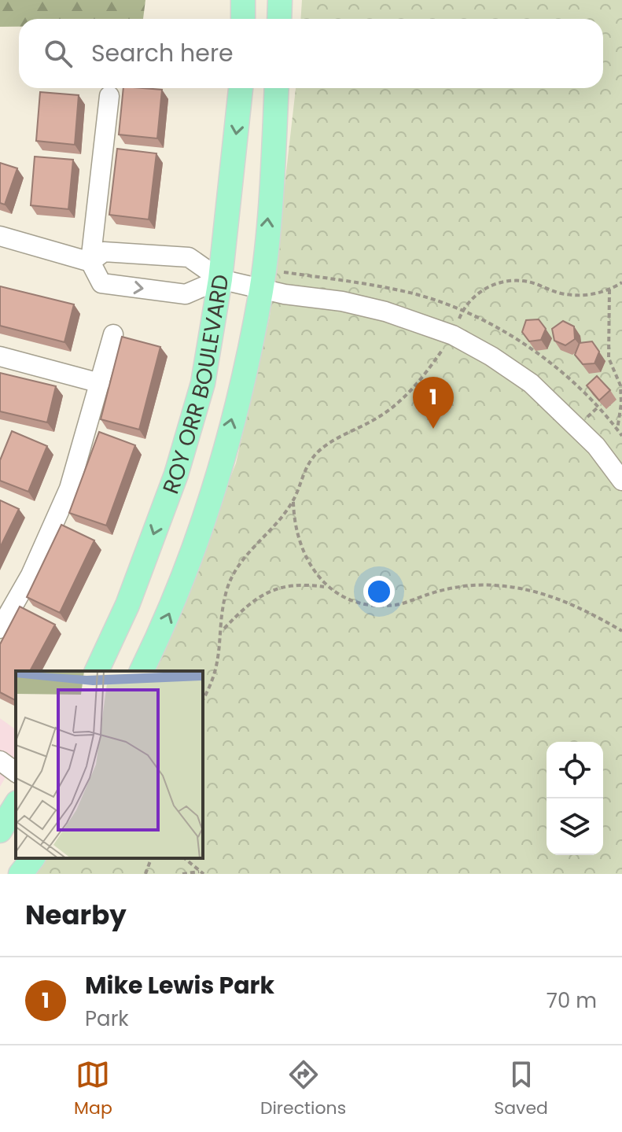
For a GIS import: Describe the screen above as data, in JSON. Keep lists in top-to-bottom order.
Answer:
{
  "streets": {
    "main road": ["ROY ORR BOULEVARD"]
  },
  "page": {
    "search": "Search here",
    "pins": "1",
    "heading": "Nearby",
    "list": [
      {
        "mark": "1",
        "name": "Mike Lewis Park",
        "note": "Park",
        "value": "70 m"
      }
    ],
    "nav": ["Map", "Directions", "Saved"]
  }
}
